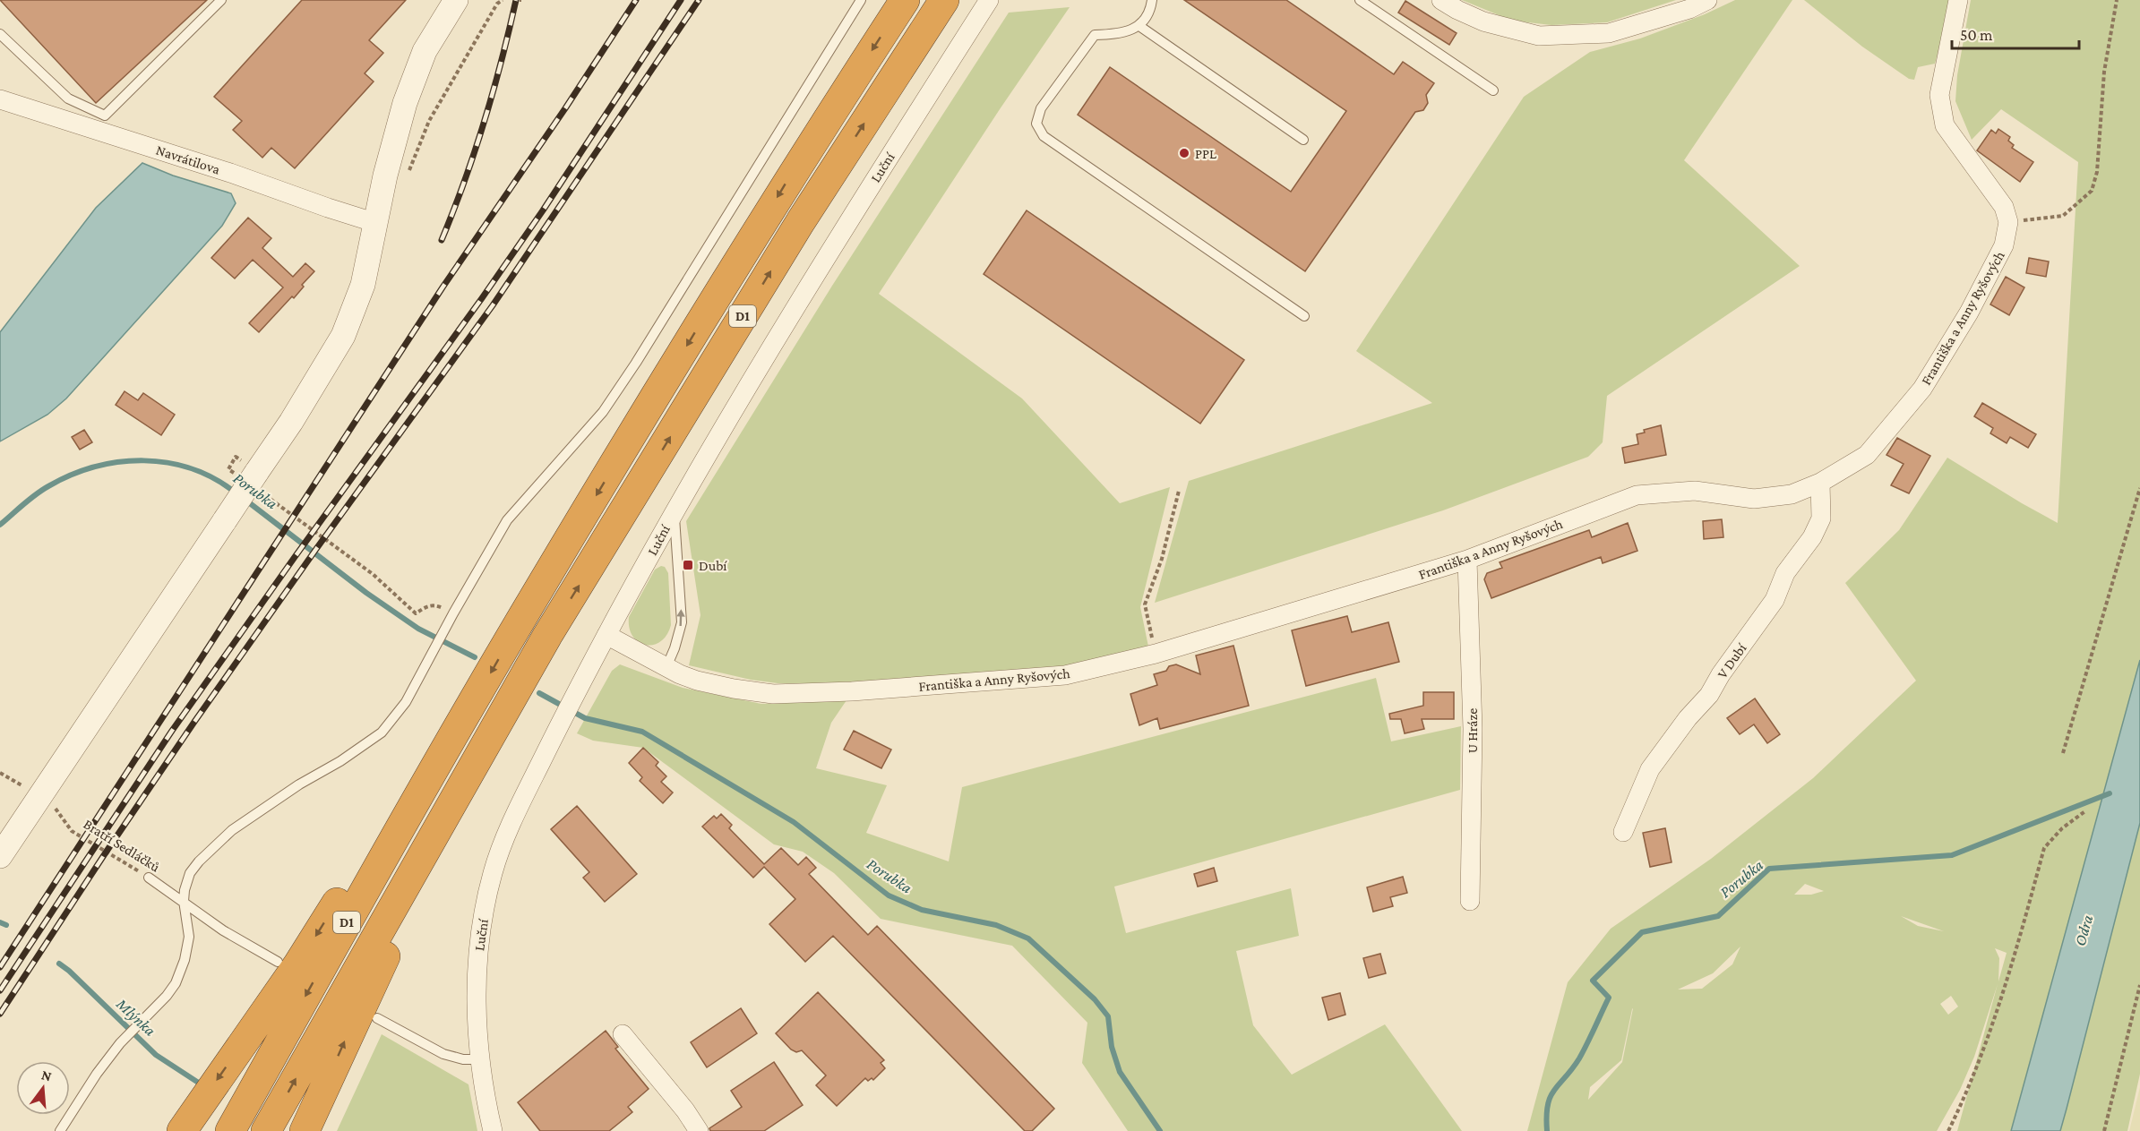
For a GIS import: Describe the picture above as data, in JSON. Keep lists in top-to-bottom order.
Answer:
{
  "streets": {
    "highway": ["D1"],
    "street": [
      "Navrátilova",
      "Luční",
      "Františka a Anny Ryšových",
      "V Dubí",
      "U Hráze"
    ],
    "lane": ["Bratří Sedláčků"]
  },
  "crossings": [
    ["Luční", "Františka a Anny Ryšových"],
    ["Františka a Anny Ryšových", "V Dubí"],
    ["Františka a Anny Ryšových", "U Hráze"]
  ],
  "water": ["Porubka", "Odra", "Mlýnka"],
  "places": {
    "other": ["PPL"],
    "transit": ["Dubí"]
  },
  "scale_bar": "50 m",
  "north": "top"
}
